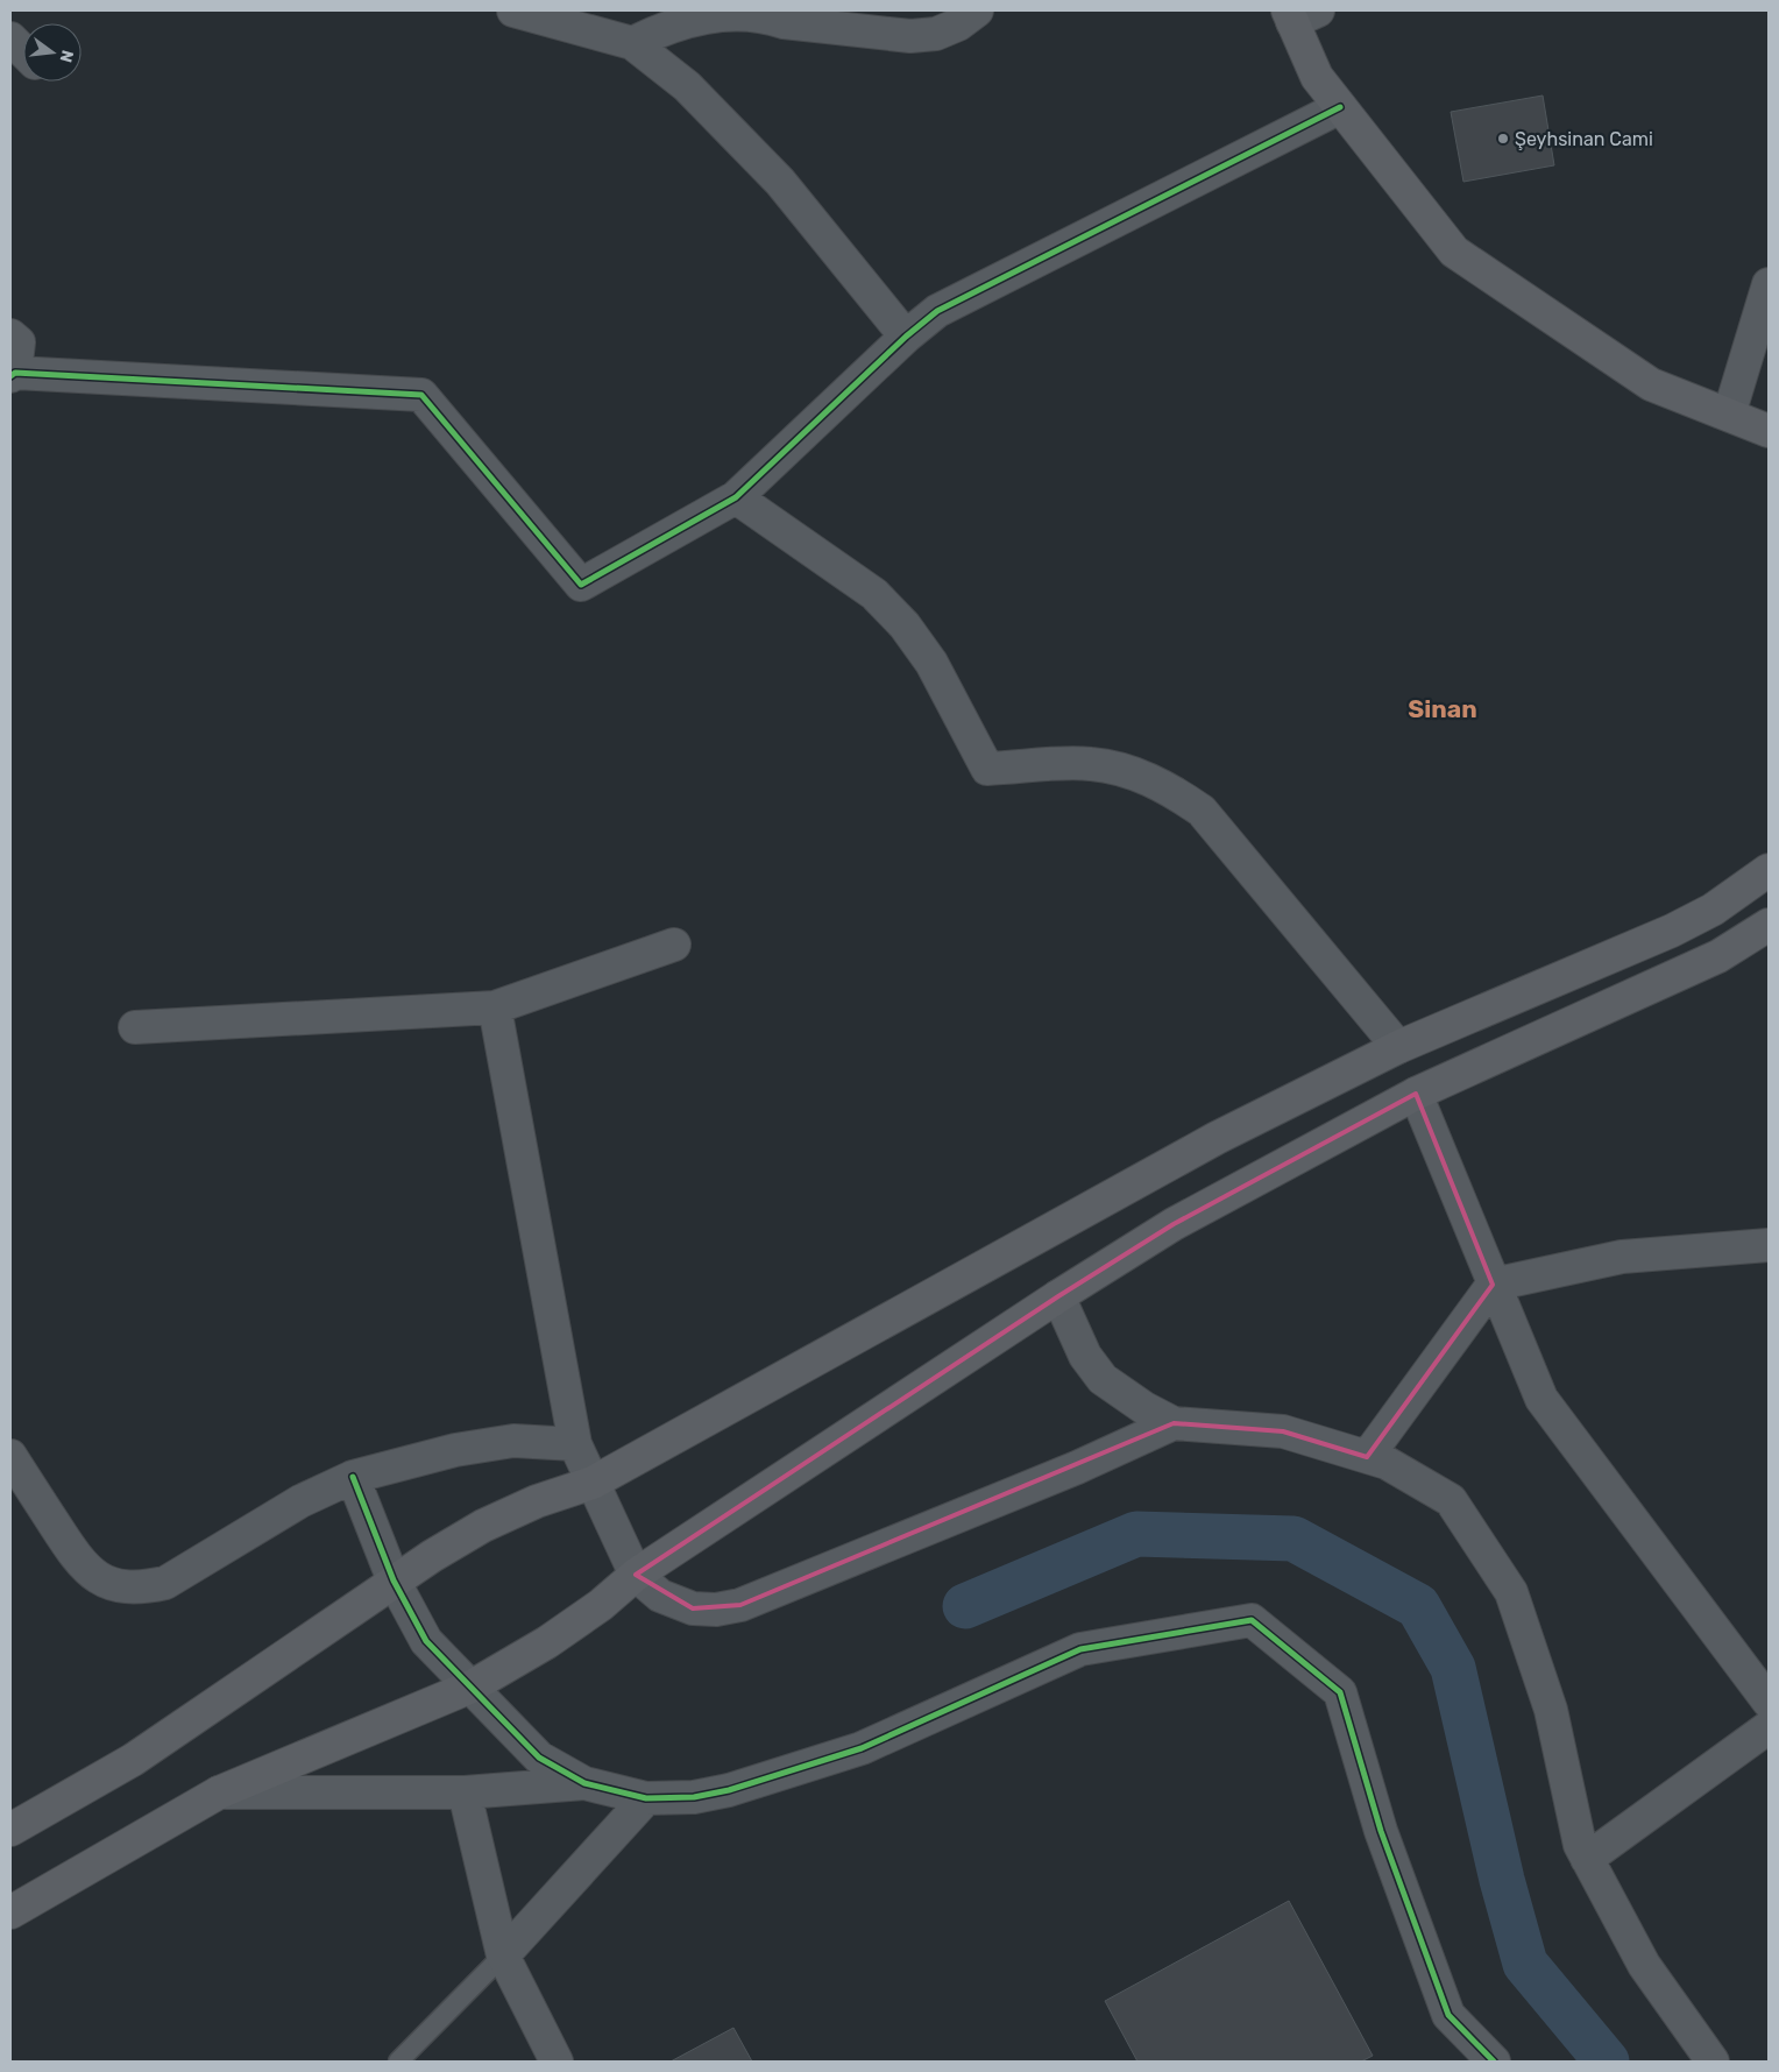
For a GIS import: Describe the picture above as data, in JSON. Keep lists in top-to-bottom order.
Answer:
{
  "districts": ["Sinan"],
  "places": ["Şeyhsinan Cami"],
  "north": "right"
}
